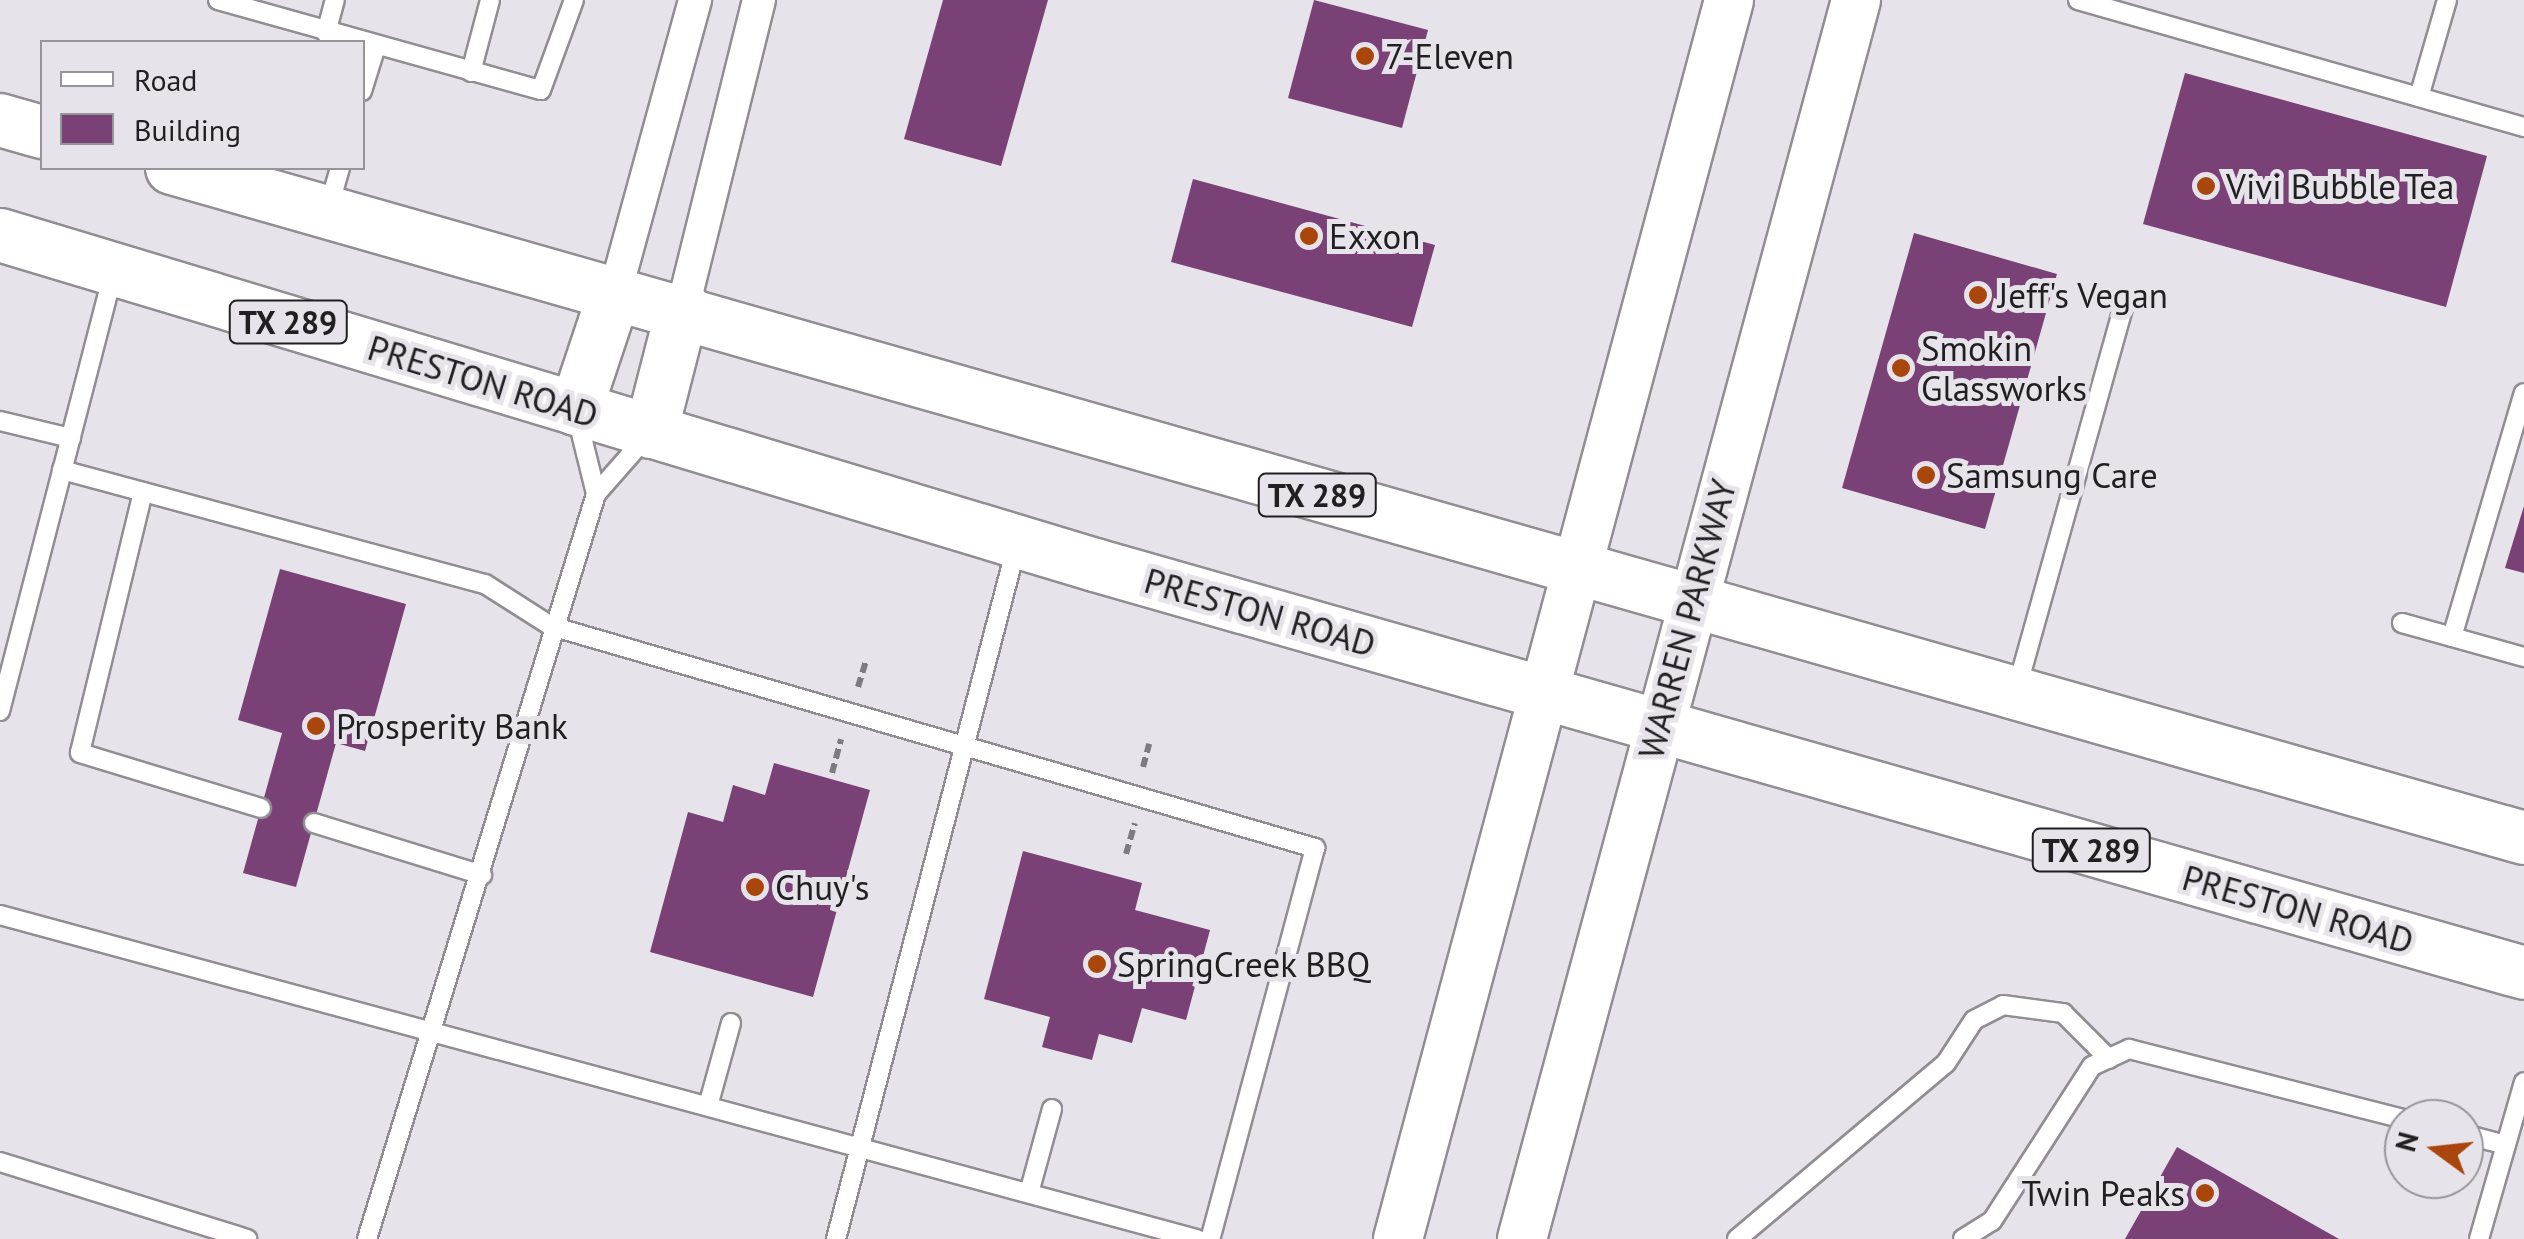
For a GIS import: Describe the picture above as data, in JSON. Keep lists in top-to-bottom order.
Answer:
{
  "streets": {
    "main road": ["TX 289", "PRESTON ROAD", "WARREN PARKWAY"]
  },
  "crossings": [
    ["TX 289", "WARREN PARKWAY"],
    ["PRESTON ROAD", "WARREN PARKWAY"]
  ],
  "places": [
    "7-Eleven",
    "Vivi Bubble Tea",
    "Exxon",
    "Jeff's Vegan",
    "Smokin Glassworks",
    "Samsung Care",
    "Prosperity Bank",
    "Chuy's",
    "SpringCreek BBQ",
    "Twin Peaks"
  ],
  "legend": ["Road", "Building"],
  "north": "left"
}
